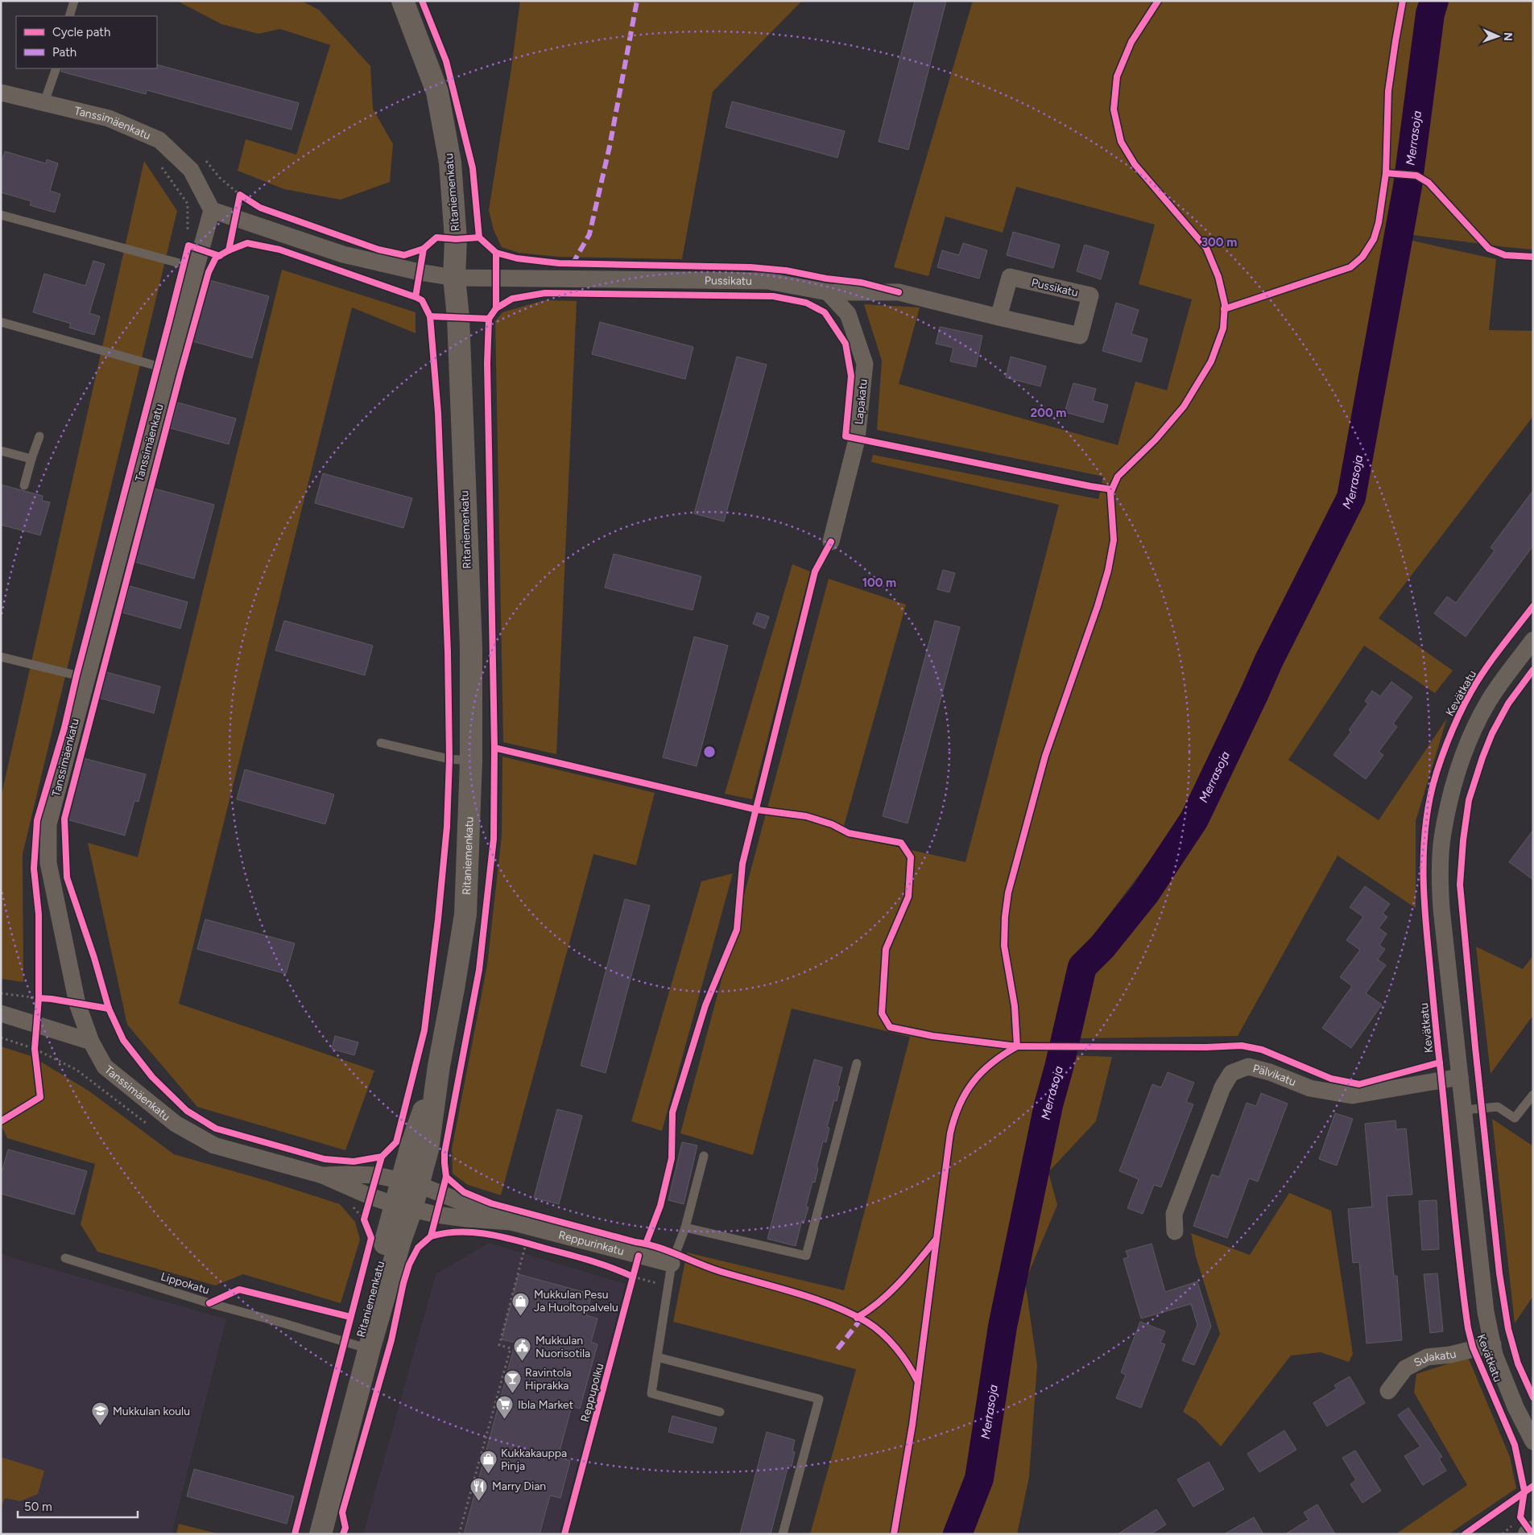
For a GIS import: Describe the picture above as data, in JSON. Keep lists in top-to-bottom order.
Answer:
{
  "streets": {
    "street": [
      "Tanssimäenkatu",
      "Ritaniemenkatu",
      "Pussikatu",
      "Lapakatu",
      "Kevätkatu",
      "Pälvikatu",
      "Reppurinkatu",
      "Sulakatu"
    ],
    "lane": ["Lippokatu"],
    "cycle path": ["Reppupolku"]
  },
  "crossings": [
    ["Tanssimäenkatu", "Ritaniemenkatu"],
    ["Tanssimäenkatu", "Reppurinkatu"],
    ["Ritaniemenkatu", "Pussikatu"],
    ["Ritaniemenkatu", "Reppurinkatu"],
    ["Ritaniemenkatu", "Lippokatu"],
    ["Pussikatu", "Lapakatu"],
    ["Kevätkatu", "Pälvikatu"],
    ["Kevätkatu", "Sulakatu"]
  ],
  "water": ["Merrasoja"],
  "places": {
    "shop": ["Mukkulan Pesu Ja Huoltopalvelu", "Kukkakauppa Pinja"],
    "public building": ["Mukkulan Nuorisotila"],
    "bar": ["Ravintola Hiprakka"],
    "supermarket": ["Ibla Market"],
    "school or university": ["Mukkulan koulu"],
    "restaurant": ["Marry Dian"]
  },
  "legend": ["Cycle path", "Path"],
  "scale_bar": "50 m",
  "north": "right",
  "rings": ["300 m", "200 m", "100 m"]
}
